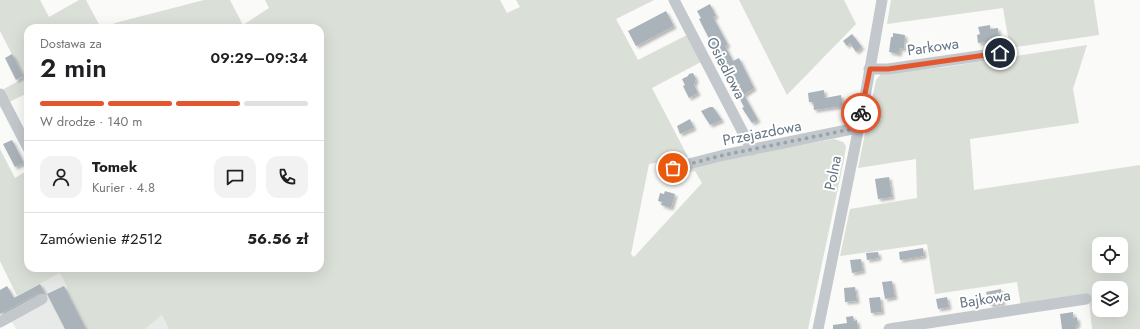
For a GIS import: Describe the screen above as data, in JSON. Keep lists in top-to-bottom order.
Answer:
{
  "streets": {
    "street": [
      "Parkowa",
      "Osiedlowa",
      "Przejazdowa",
      "Polna",
      "Bajkowa"
    ]
  },
  "crossings": [
    ["Parkowa", "Polna"],
    ["Osiedlowa", "Przejazdowa"],
    ["Przejazdowa", "Polna"]
  ],
  "page": {
    "heading": ["2 min", "Dostawa za", "09:29–09:34"],
    "panel": [
      "Tomek",
      "Kurier · 4.8",
      "Zamówienie #2512",
      "56.56 zł"
    ],
    "bar": "W drodze · 140 m"
  }
}
